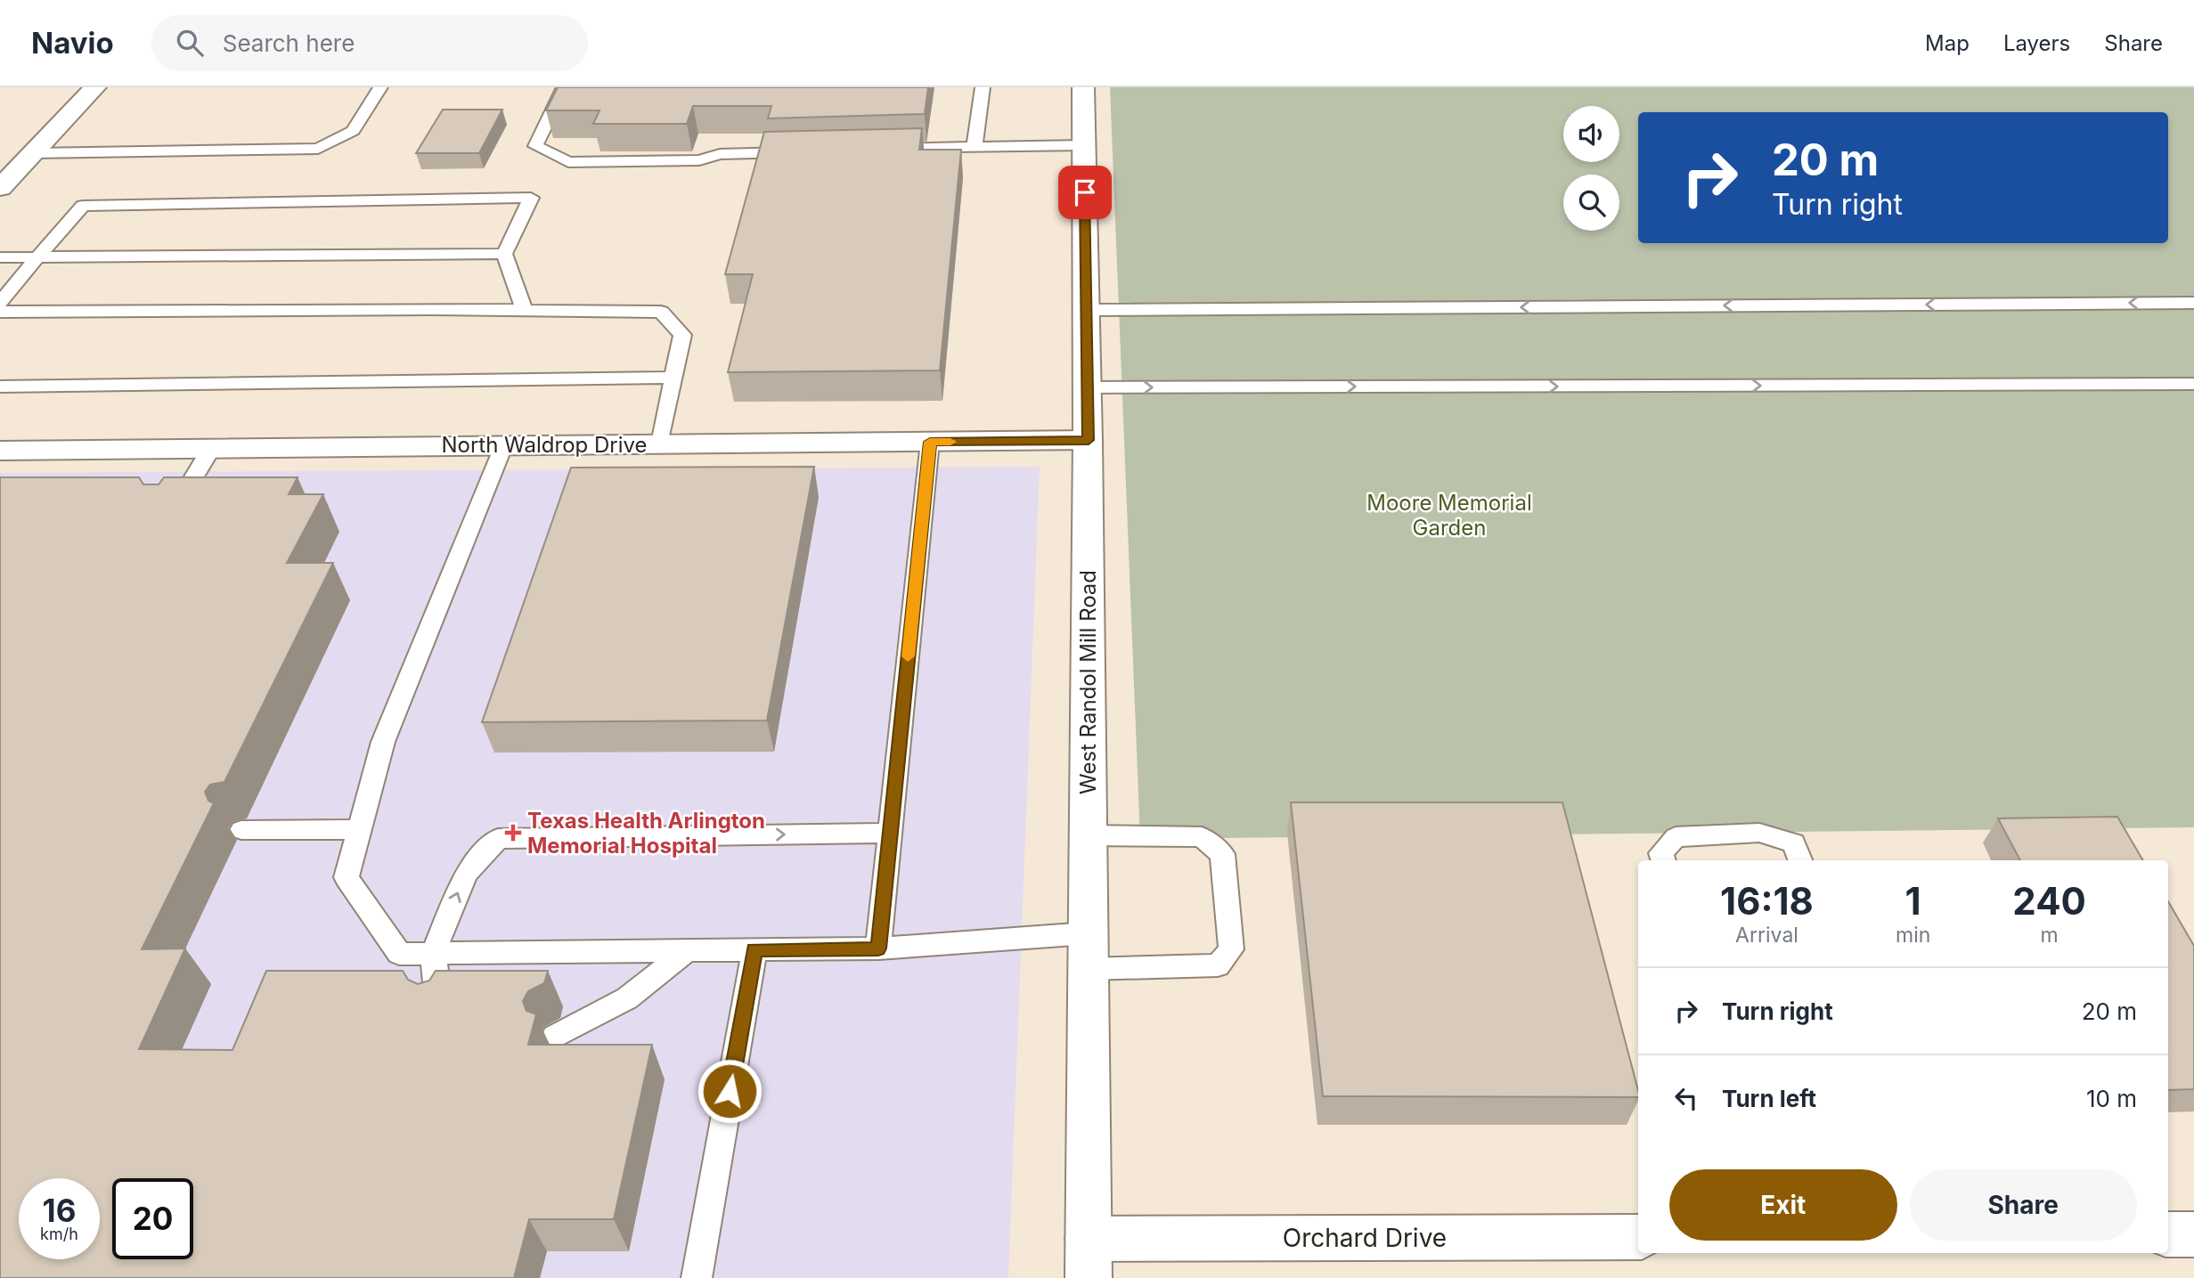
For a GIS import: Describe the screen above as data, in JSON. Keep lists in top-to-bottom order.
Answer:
{
  "streets": {
    "street": ["North Waldrop Drive", "West Randol Mill Road", "Orchard Drive"]
  },
  "crossings": [
    ["North Waldrop Drive", "West Randol Mill Road"],
    ["West Randol Mill Road", "Orchard Drive"]
  ],
  "parks": ["Moore Memorial Garden"],
  "places": {
    "health": ["Texas Health Arlington Memorial Hospital"]
  },
  "page": {
    "header": "Navio",
    "search": "Search here",
    "nav": ["Map", "Layers", "Share"],
    "turn": ["20 m", "Turn right"],
    "eta": [
      "16:18",
      "Arrival",
      "1",
      "min",
      "240",
      "m"
    ],
    "list": [
      {
        "name": "Turn right",
        "value": "20 m"
      },
      {
        "name": "Turn left",
        "value": "10 m"
      }
    ],
    "buttons": ["Exit", "Share"],
    "speed": "16 km/h",
    "limit": "20"
  }
}
